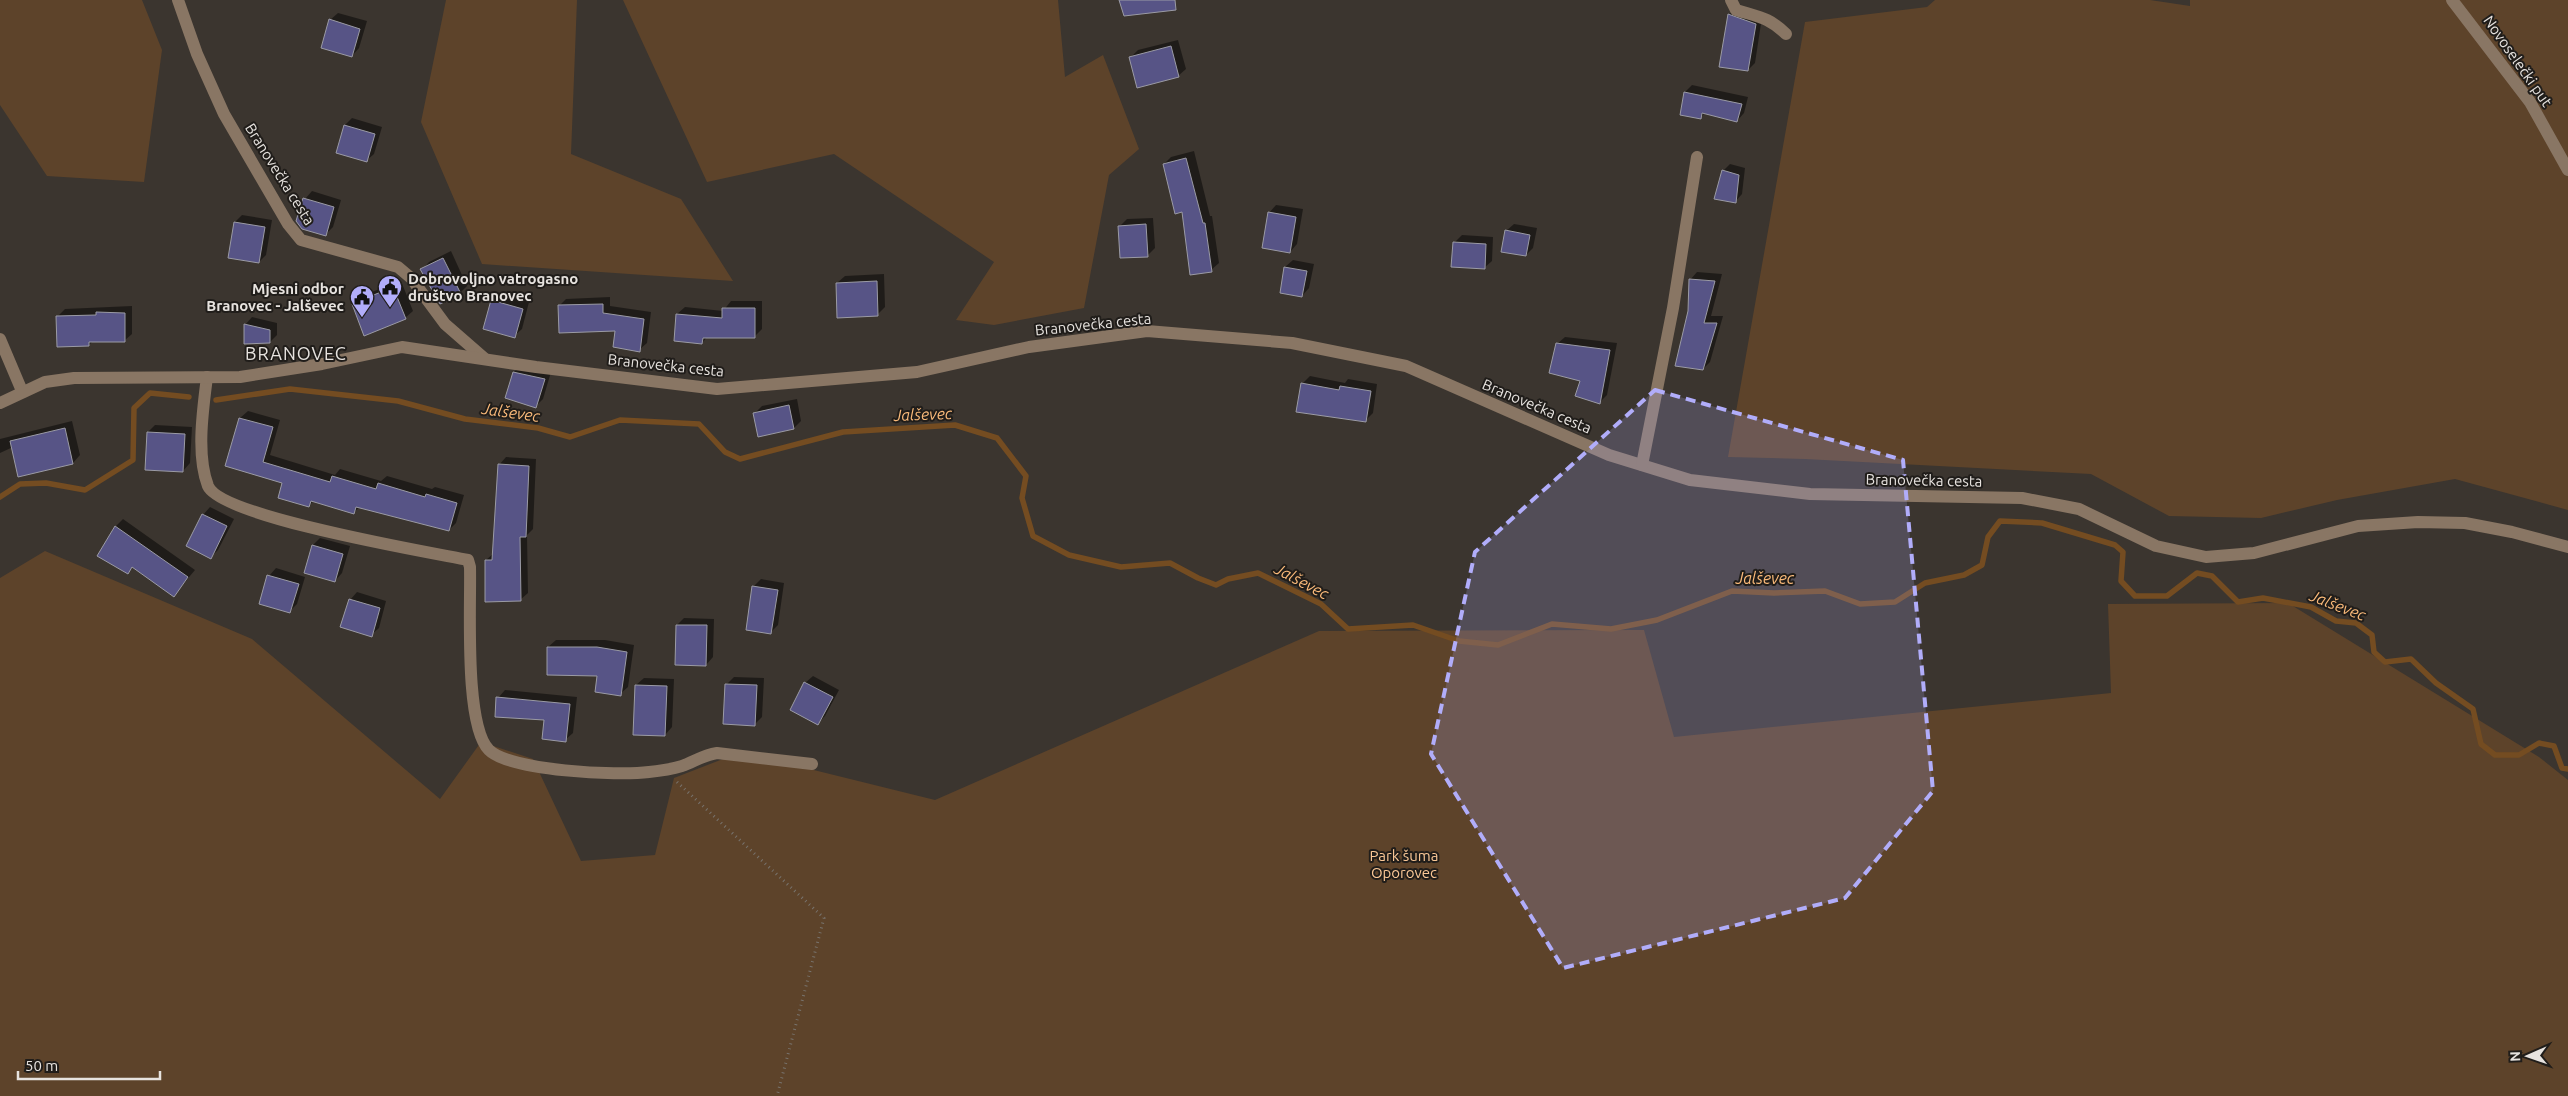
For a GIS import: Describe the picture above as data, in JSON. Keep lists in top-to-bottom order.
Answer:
{
  "streets": {
    "street": ["Novoselečki put", "Branovečka cesta"]
  },
  "districts": ["BRANOVEC"],
  "water": ["Jalševec"],
  "parks": ["Park šuma Oporovec"],
  "places": {
    "public building": ["Dobrovoljno vatrogasno društvo Branovec", "Mjesni odbor Branovec - Jalševec"]
  },
  "scale_bar": "50 m",
  "north": "left"
}
